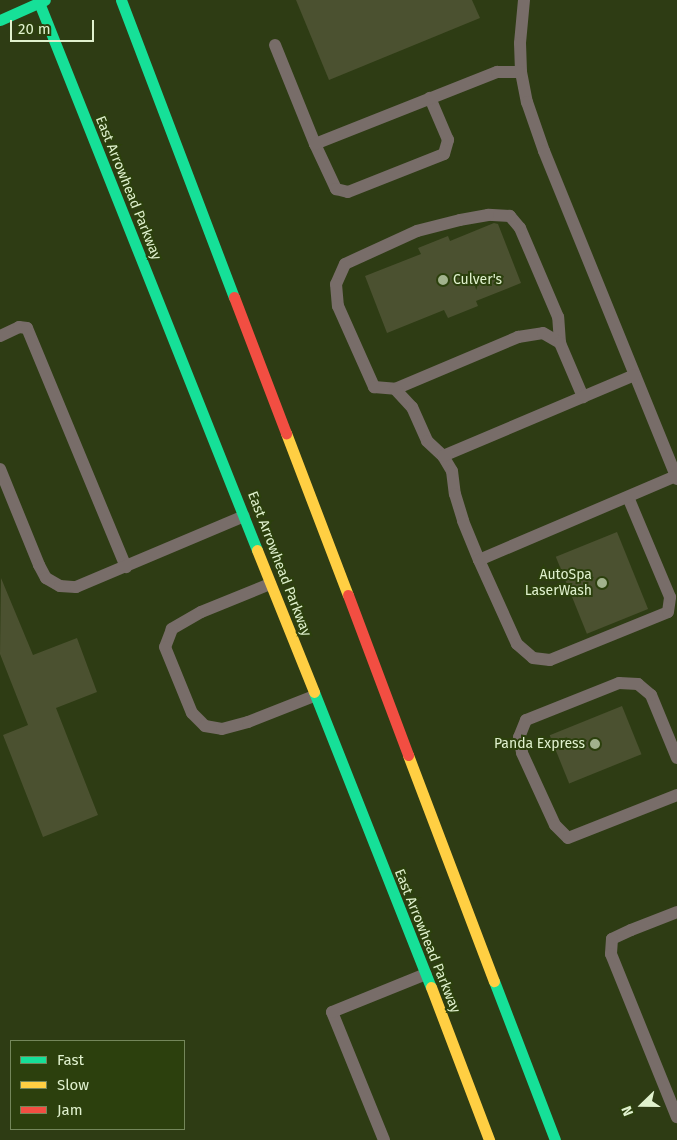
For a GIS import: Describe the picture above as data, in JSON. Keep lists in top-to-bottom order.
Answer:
{
  "streets": {
    "main road": ["East Arrowhead Parkway"]
  },
  "places": ["Culver's", "AutoSpa LaserWash", "Panda Express"],
  "legend": ["Fast", "Slow", "Jam"],
  "scale_bar": "20 m",
  "north": "left"
}
